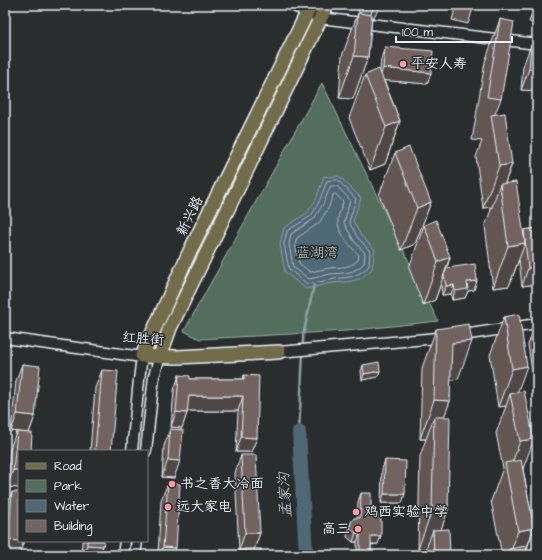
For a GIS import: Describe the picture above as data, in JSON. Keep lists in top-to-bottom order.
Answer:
{
  "streets": {
    "main road": ["新兴路", "红胜街"]
  },
  "crossings": [
    ["新兴路", "红胜街"]
  ],
  "water": ["孟家沟"],
  "parks": ["蓝湖湾"],
  "places": [
    "平安人寿",
    "书之香大冷面",
    "远大家电",
    "鸡西实验中学",
    "高三"
  ],
  "legend": [
    "Road",
    "Park",
    "Water",
    "Building"
  ],
  "scale_bar": "100 m"
}
